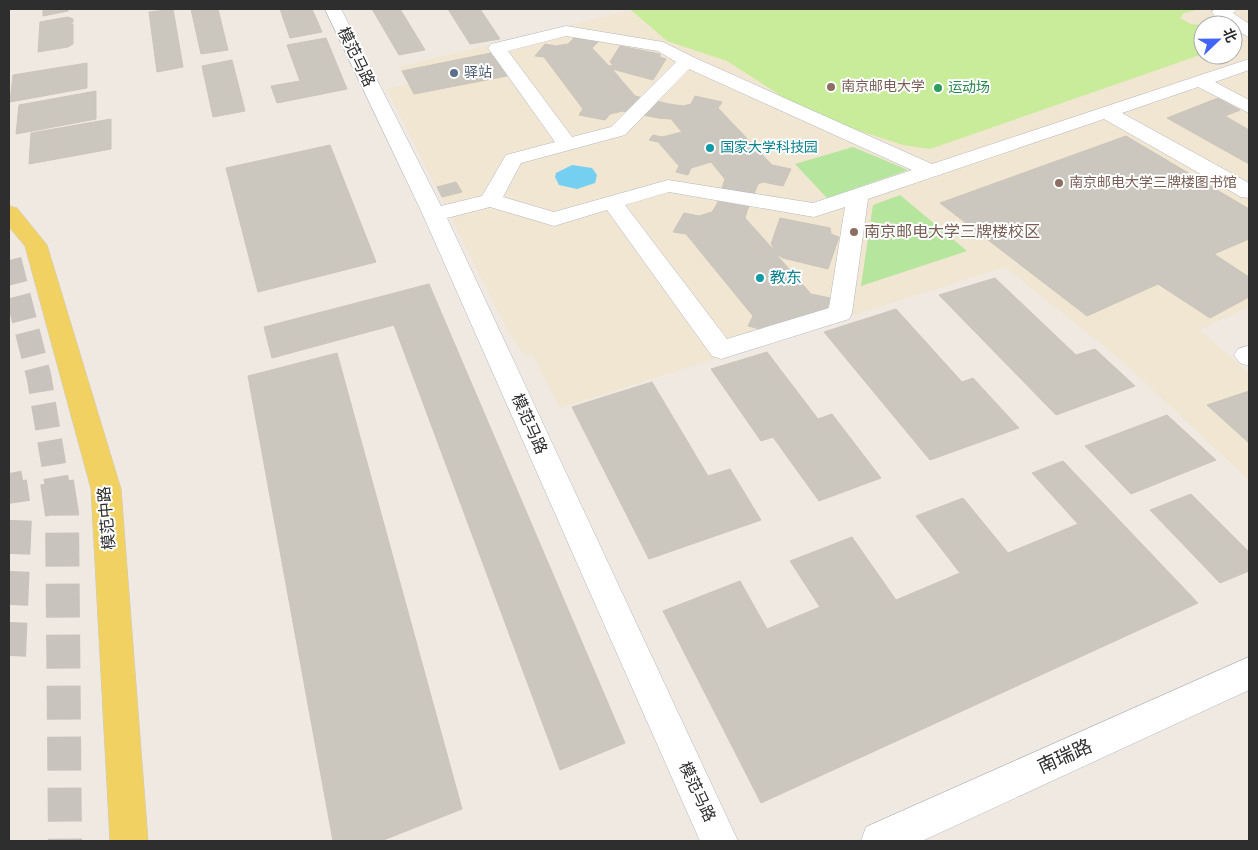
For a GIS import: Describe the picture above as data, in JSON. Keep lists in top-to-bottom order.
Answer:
{
  "streets": {
    "main road": ["模范中路"],
    "street": ["模范马路", "南瑞路"]
  },
  "places": [
    "驿站",
    "南京邮电大学",
    "运动场",
    "国家大学科技园",
    "南京邮电大学三牌楼图书馆",
    "南京邮电大学三牌楼校区",
    "教东"
  ],
  "north": "right"
}
